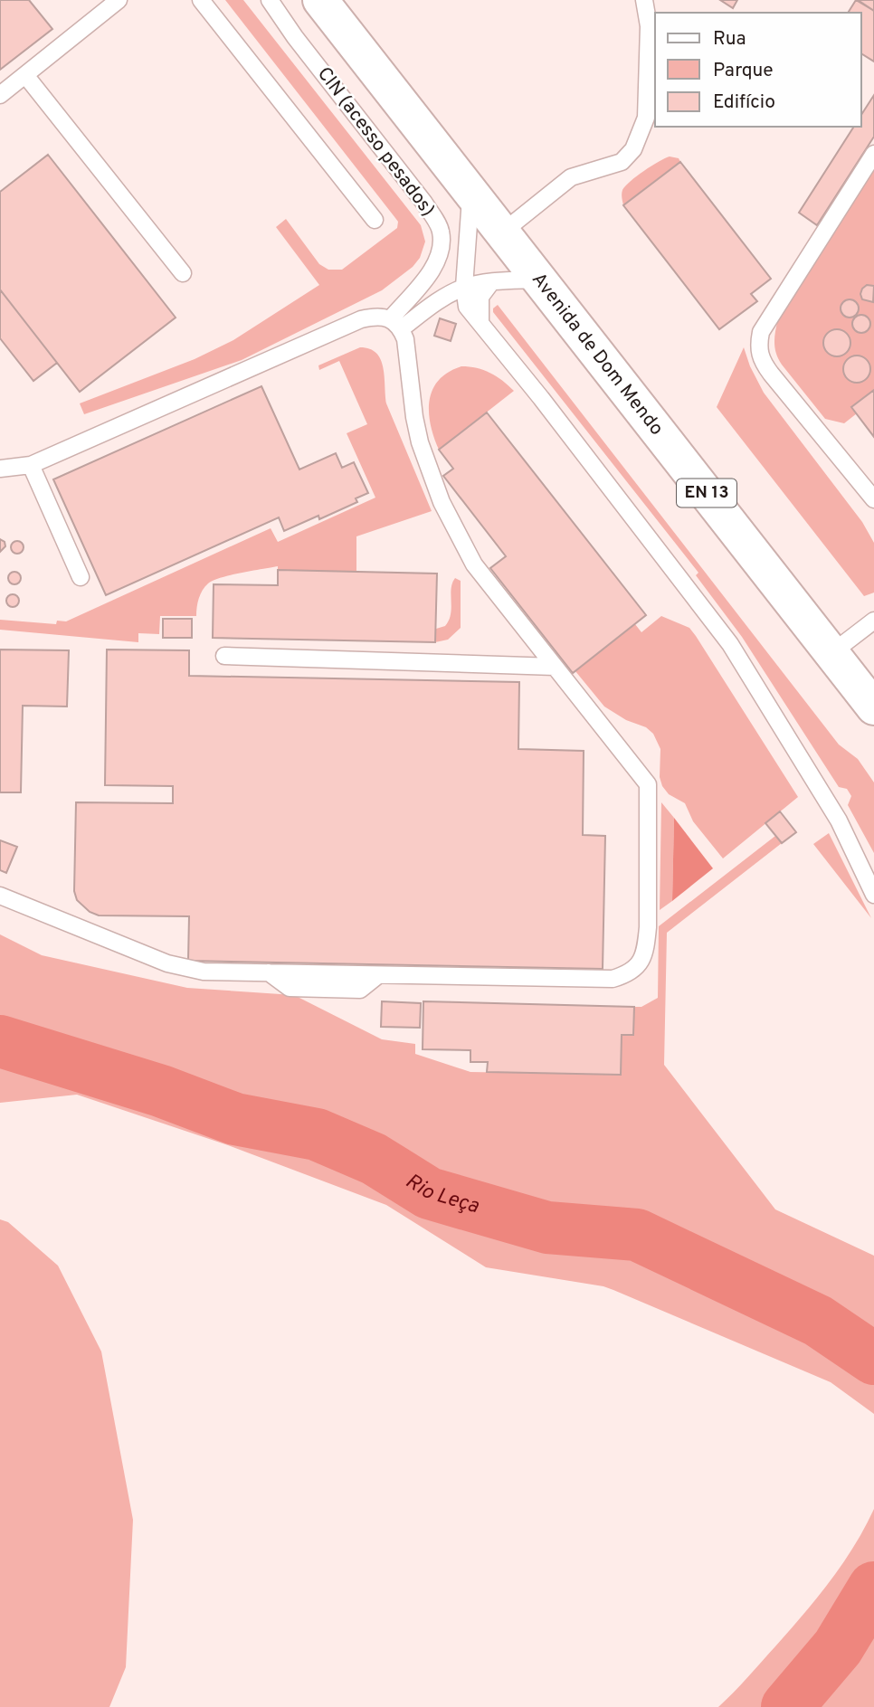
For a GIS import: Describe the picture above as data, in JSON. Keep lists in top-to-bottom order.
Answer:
{
  "streets": {
    "main road": ["Avenida de Dom Mendo", "EN 13"],
    "lane": ["CIN (acesso pesados)"]
  },
  "water": ["Rio Leça"],
  "legend": ["Rua", "Parque", "Edifício"]
}
